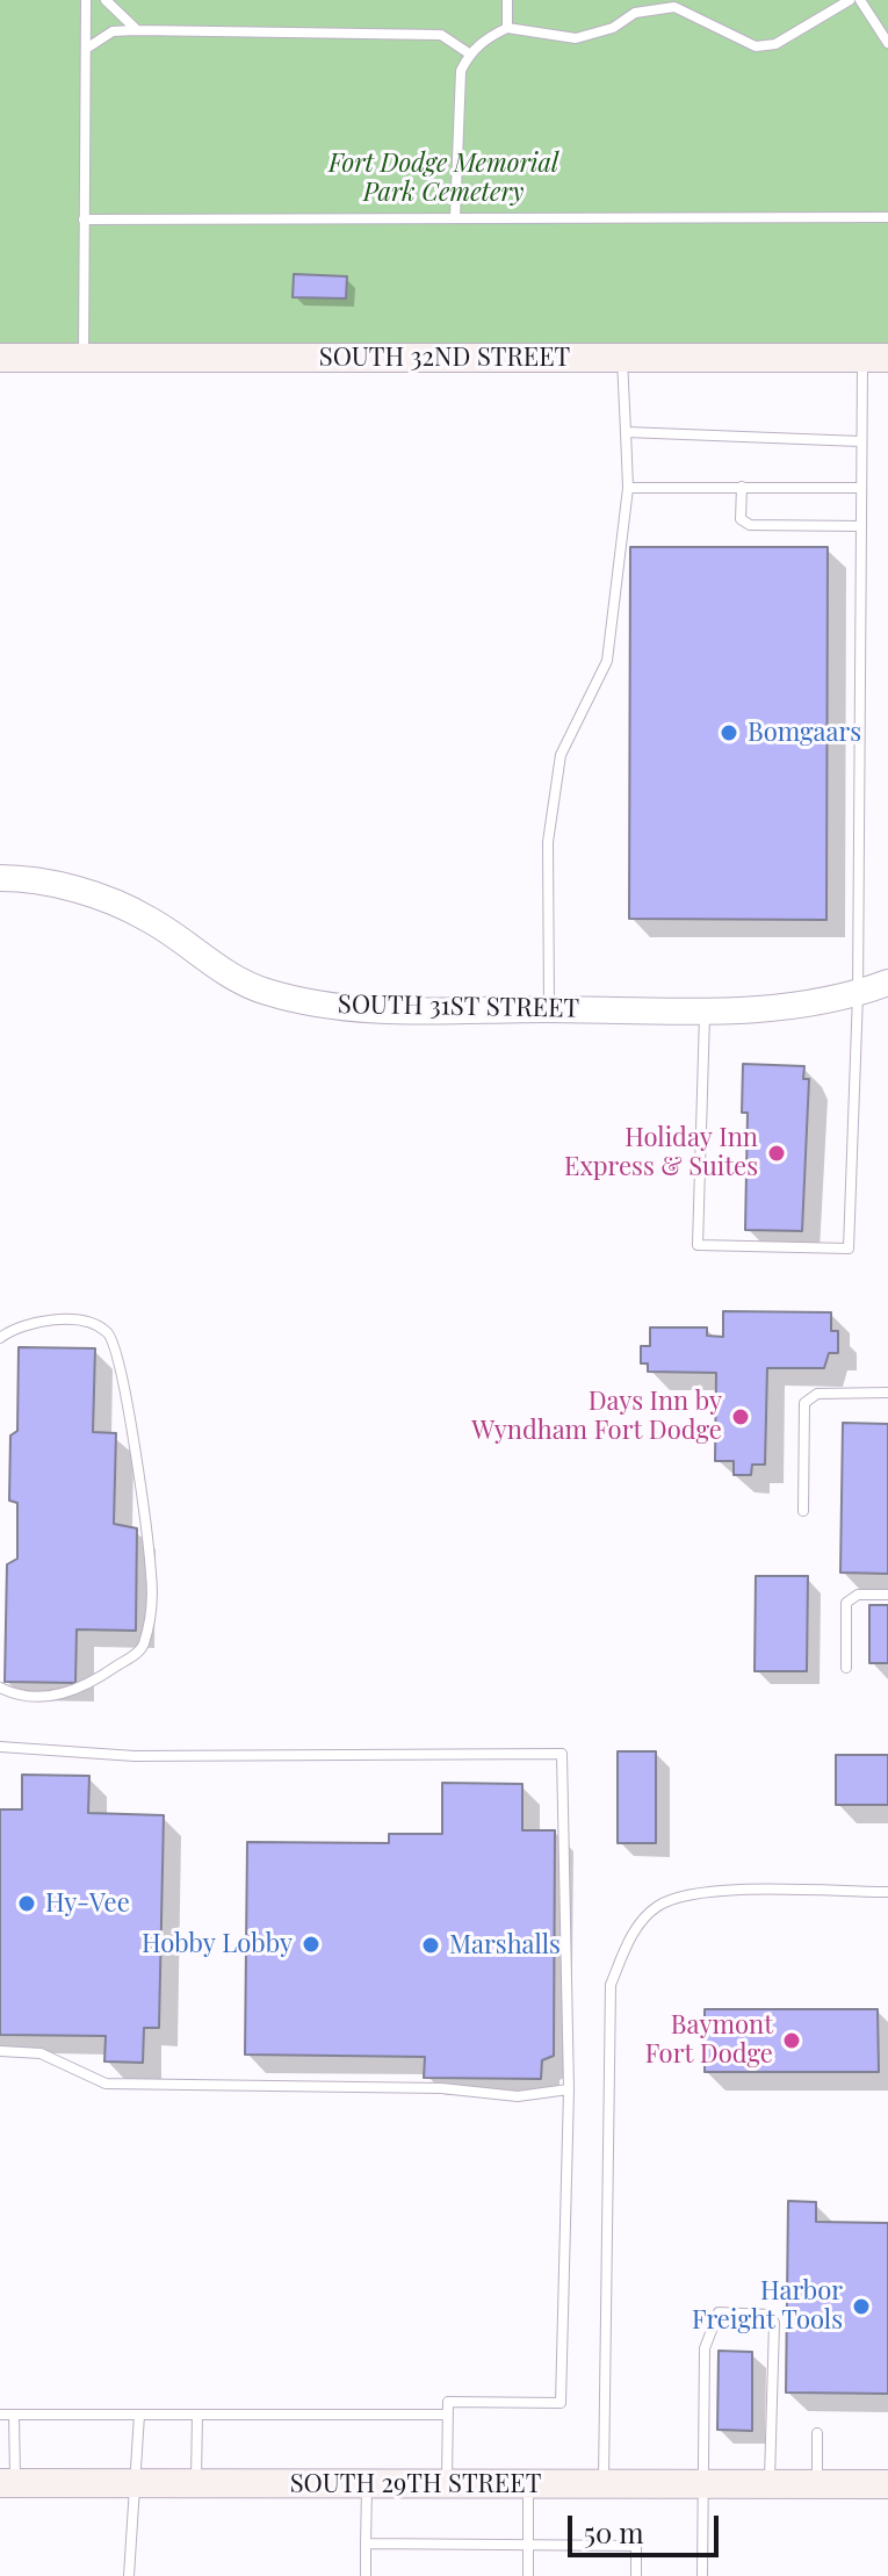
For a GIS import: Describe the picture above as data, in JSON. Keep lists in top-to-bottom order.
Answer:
{
  "streets": {
    "main road": ["SOUTH 32ND STREET", "SOUTH 29TH STREET"],
    "street": ["SOUTH 31ST STREET"]
  },
  "parks": ["Fort Dodge Memorial Park Cemetery"],
  "places": [
    "Bomgaars",
    "Holiday Inn Express & Suites",
    "Days Inn by Wyndham Fort Dodge",
    "Hy-Vee",
    "Hobby Lobby",
    "Marshalls",
    "Baymont Fort Dodge",
    "Harbor Freight Tools"
  ],
  "scale_bar": "50 m"
}
